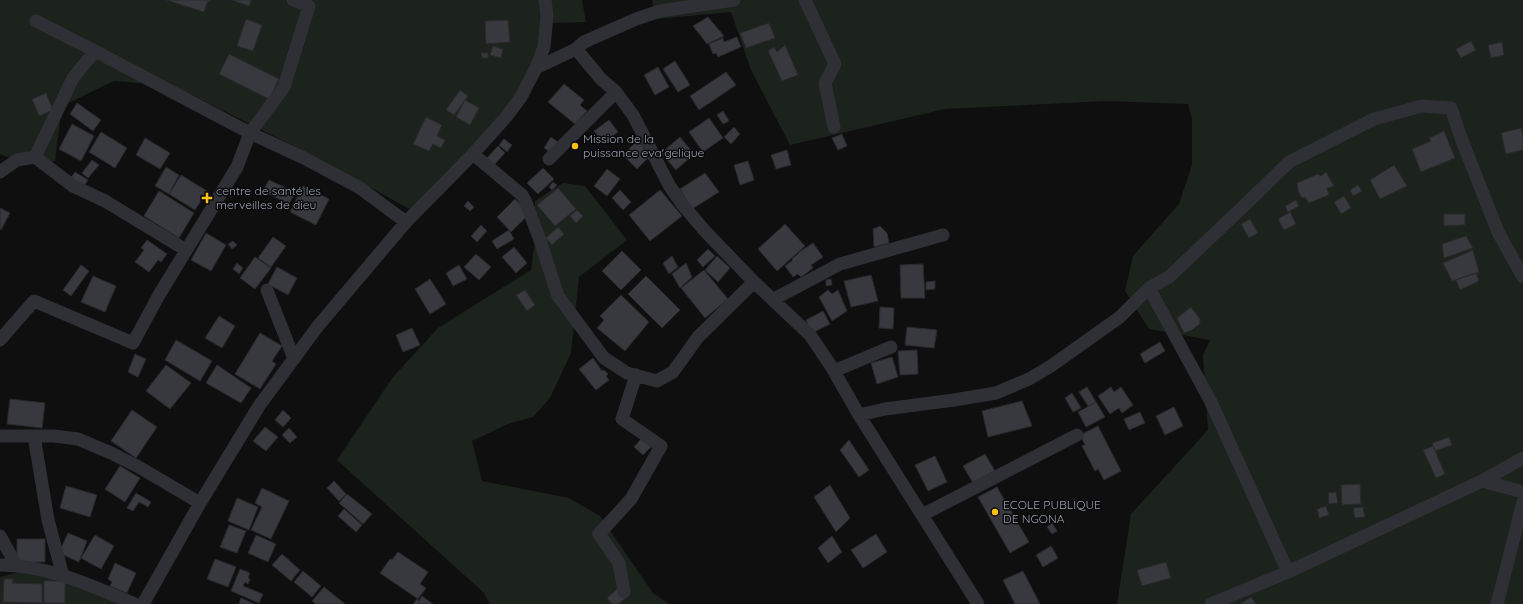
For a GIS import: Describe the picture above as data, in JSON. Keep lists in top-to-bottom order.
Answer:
{
  "places": {
    "other": ["Mission de la puissance eva'gelique", "ECOLE PUBLIQUE DE NGONA"],
    "health": ["centre de santé les merveilles de dieu"]
  }
}
